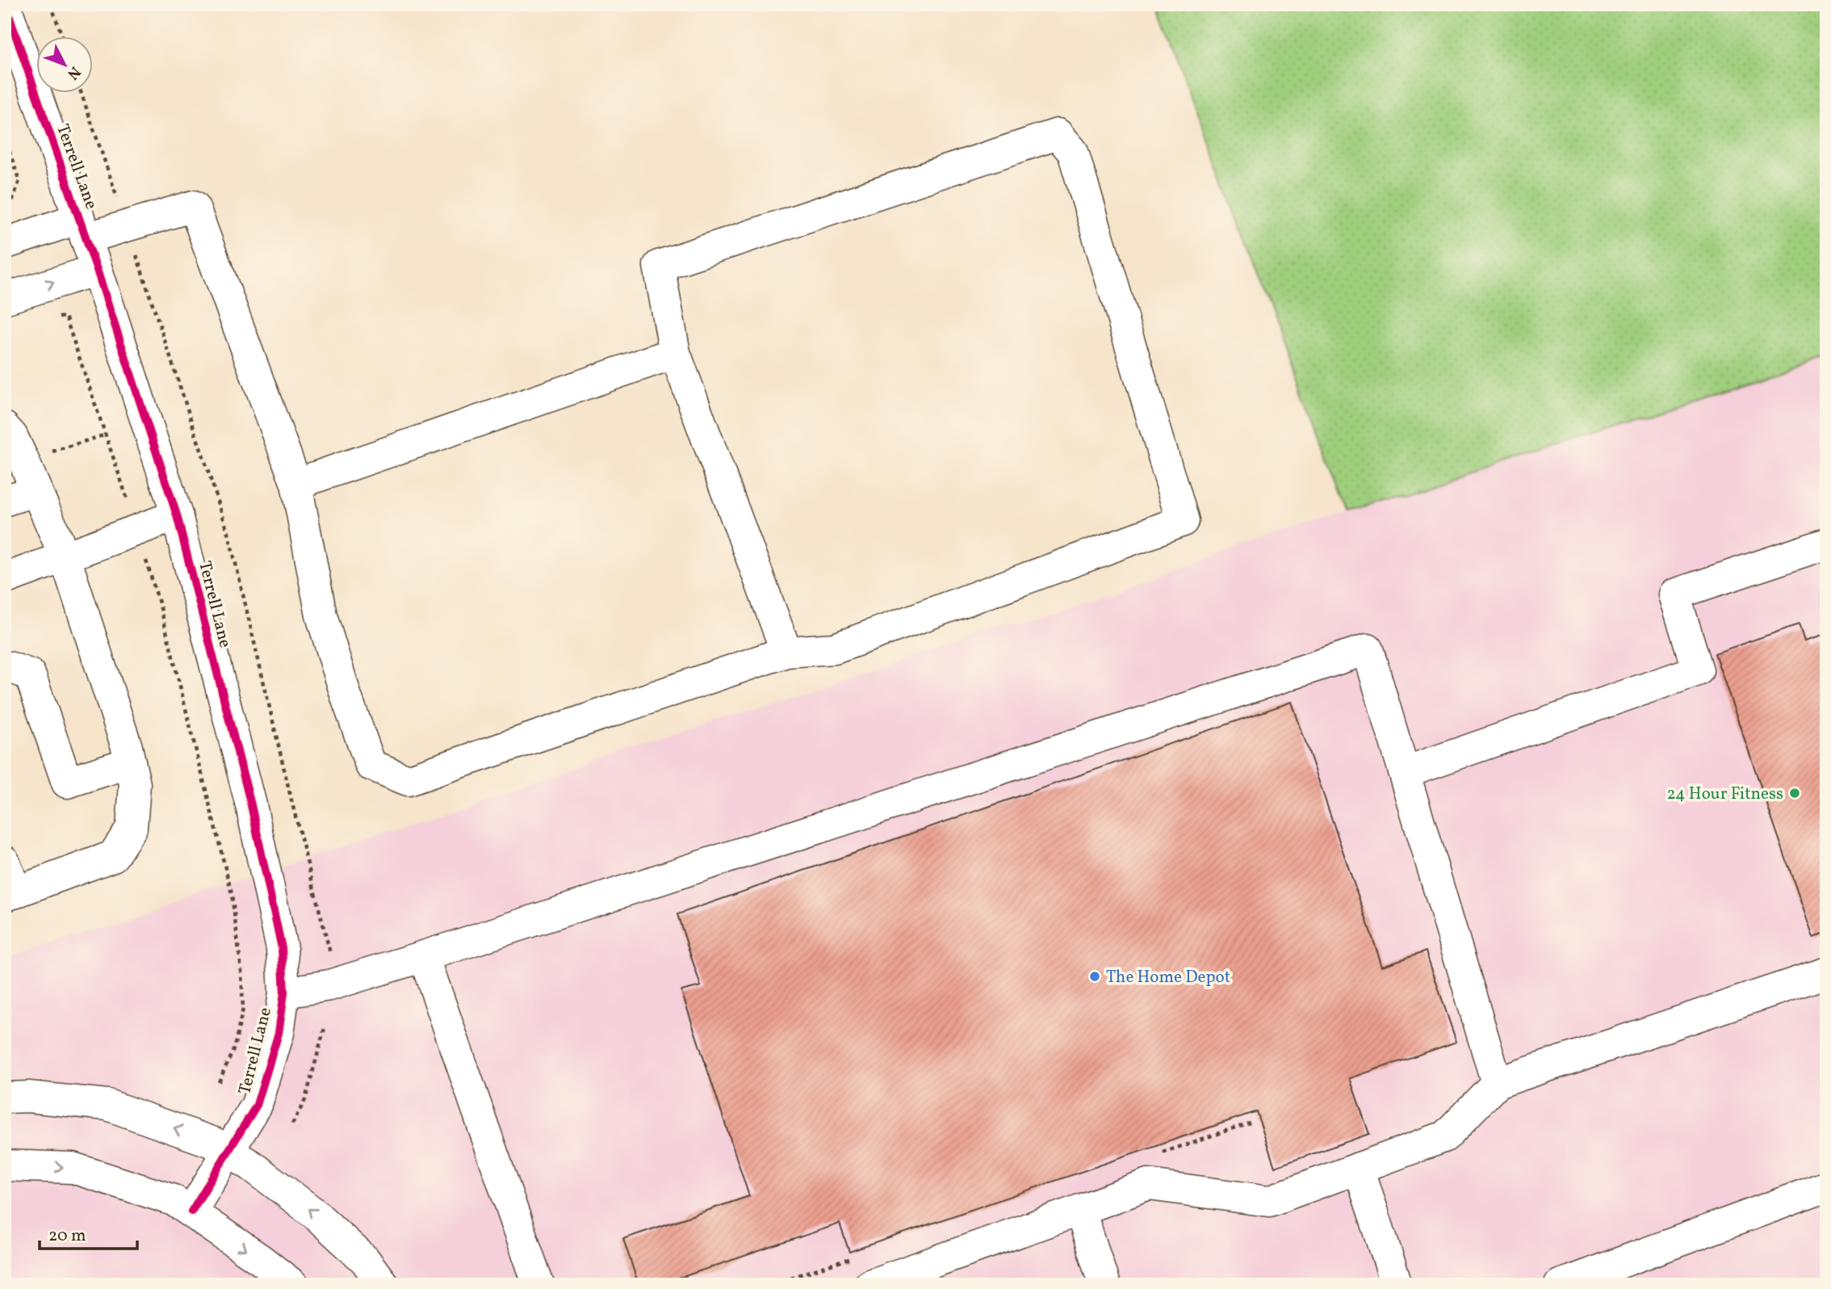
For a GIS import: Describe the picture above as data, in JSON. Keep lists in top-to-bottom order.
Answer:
{
  "streets": {
    "street": ["Terrell Lane"]
  },
  "places": ["24 Hour Fitness", "The Home Depot"],
  "scale_bar": "20 m",
  "north": "bottom right"
}
